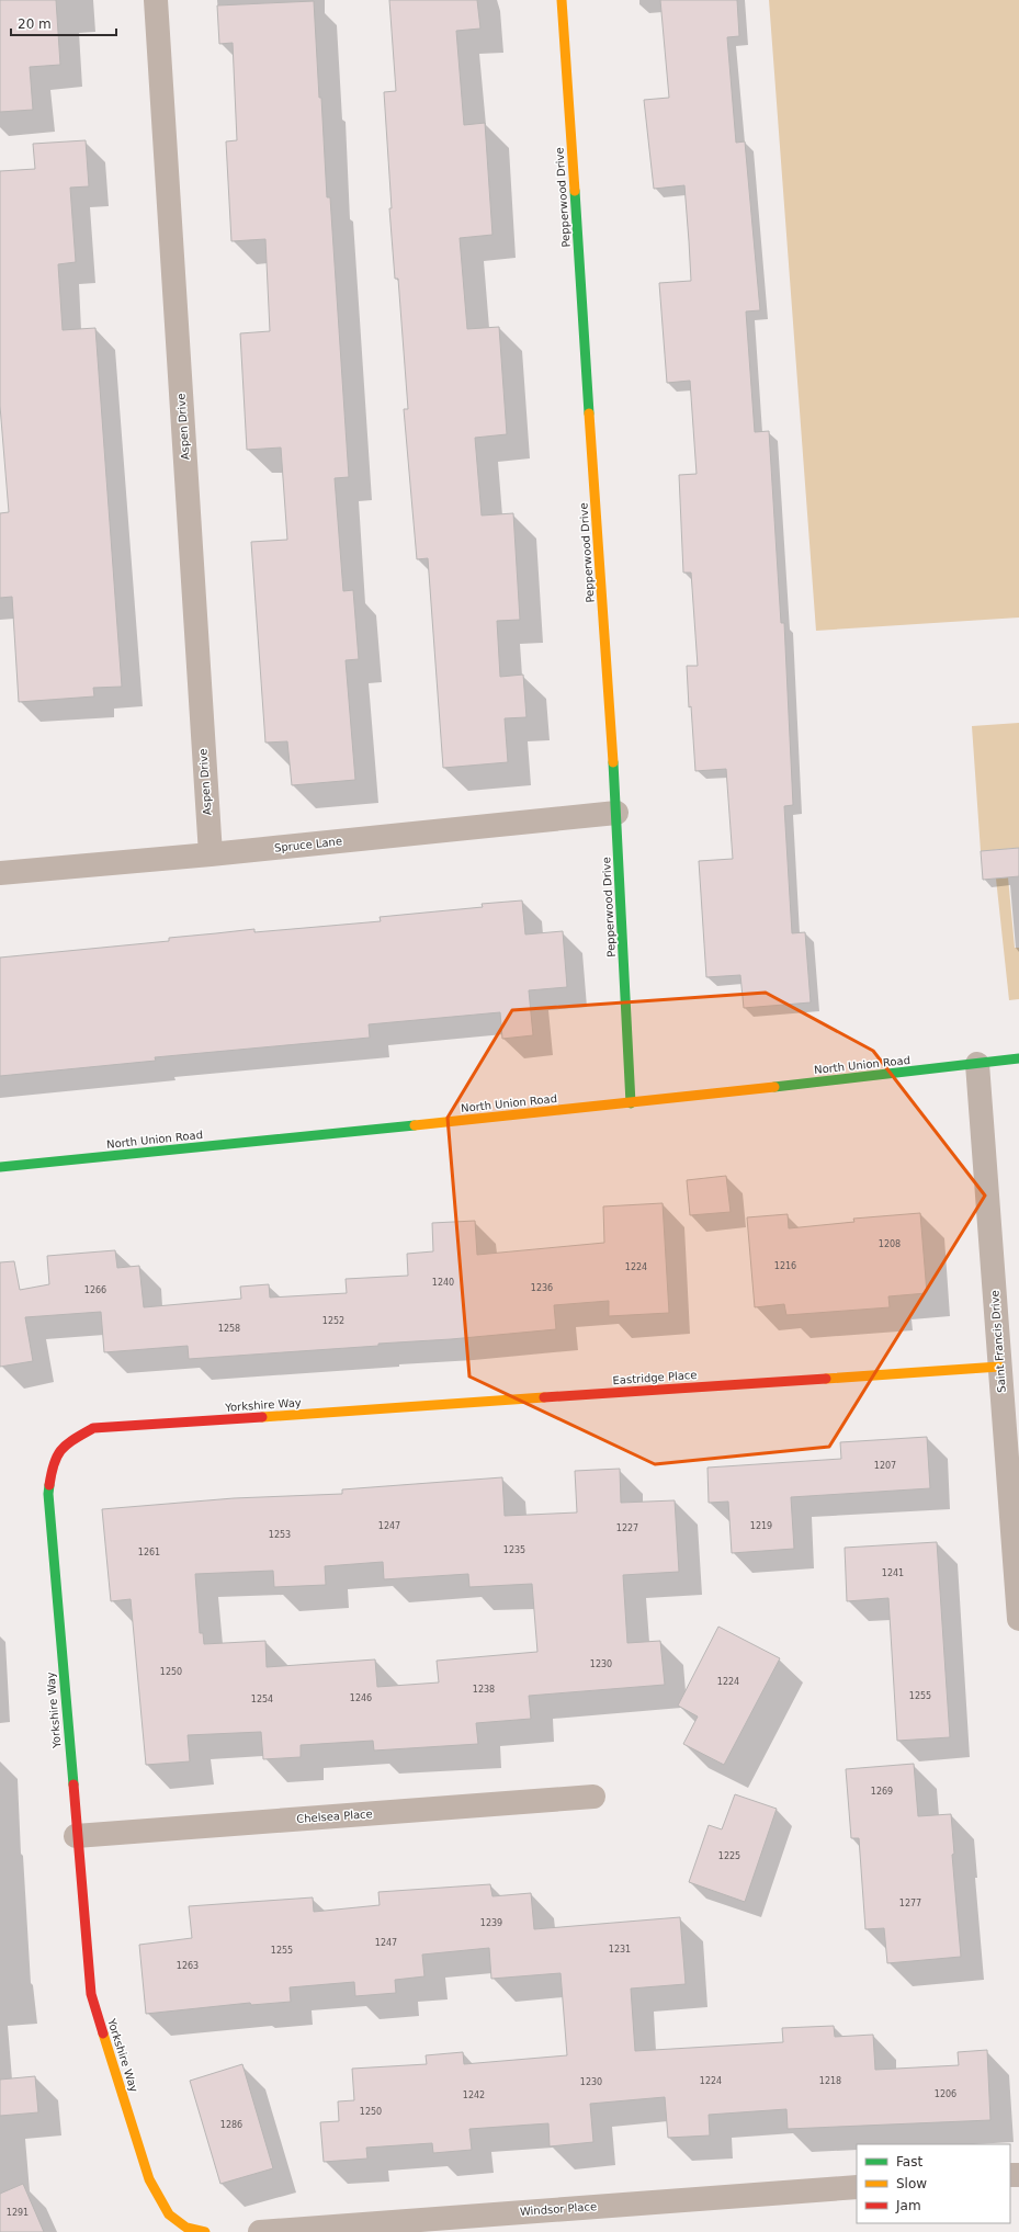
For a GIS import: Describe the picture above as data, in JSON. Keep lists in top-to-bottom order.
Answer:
{
  "streets": {
    "street": [
      "Pepperwood Drive",
      "Aspen Drive",
      "Spruce Lane",
      "North Union Road",
      "Saint Francis Drive",
      "Eastridge Place",
      "Yorkshire Way",
      "Chelsea Place",
      "Windsor Place"
    ]
  },
  "crossings": [
    ["Pepperwood Drive", "Spruce Lane"],
    ["Pepperwood Drive", "North Union Road"],
    ["Aspen Drive", "Spruce Lane"],
    ["North Union Road", "Saint Francis Drive"],
    ["Saint Francis Drive", "Eastridge Place"],
    ["Eastridge Place", "Yorkshire Way"],
    ["Yorkshire Way", "Chelsea Place"]
  ],
  "house_numbers": [
    "1208",
    "1216",
    "1224",
    "1240",
    "1236",
    "1266",
    "1252",
    "1258",
    "1207",
    "1247",
    "1219",
    "1227",
    "1253",
    "1235",
    "1261",
    "1241",
    "1230",
    "1250",
    "1224",
    "1238",
    "1255",
    "1246",
    "1254",
    "1269",
    "1225",
    "1277",
    "1239",
    "1247",
    "1231",
    "1255",
    "1263",
    "1224",
    "1218",
    "1230",
    "1206",
    "1242",
    "1250",
    "1286",
    "1291"
  ],
  "legend": ["Fast", "Slow", "Jam"],
  "scale_bar": "20 m"
}
